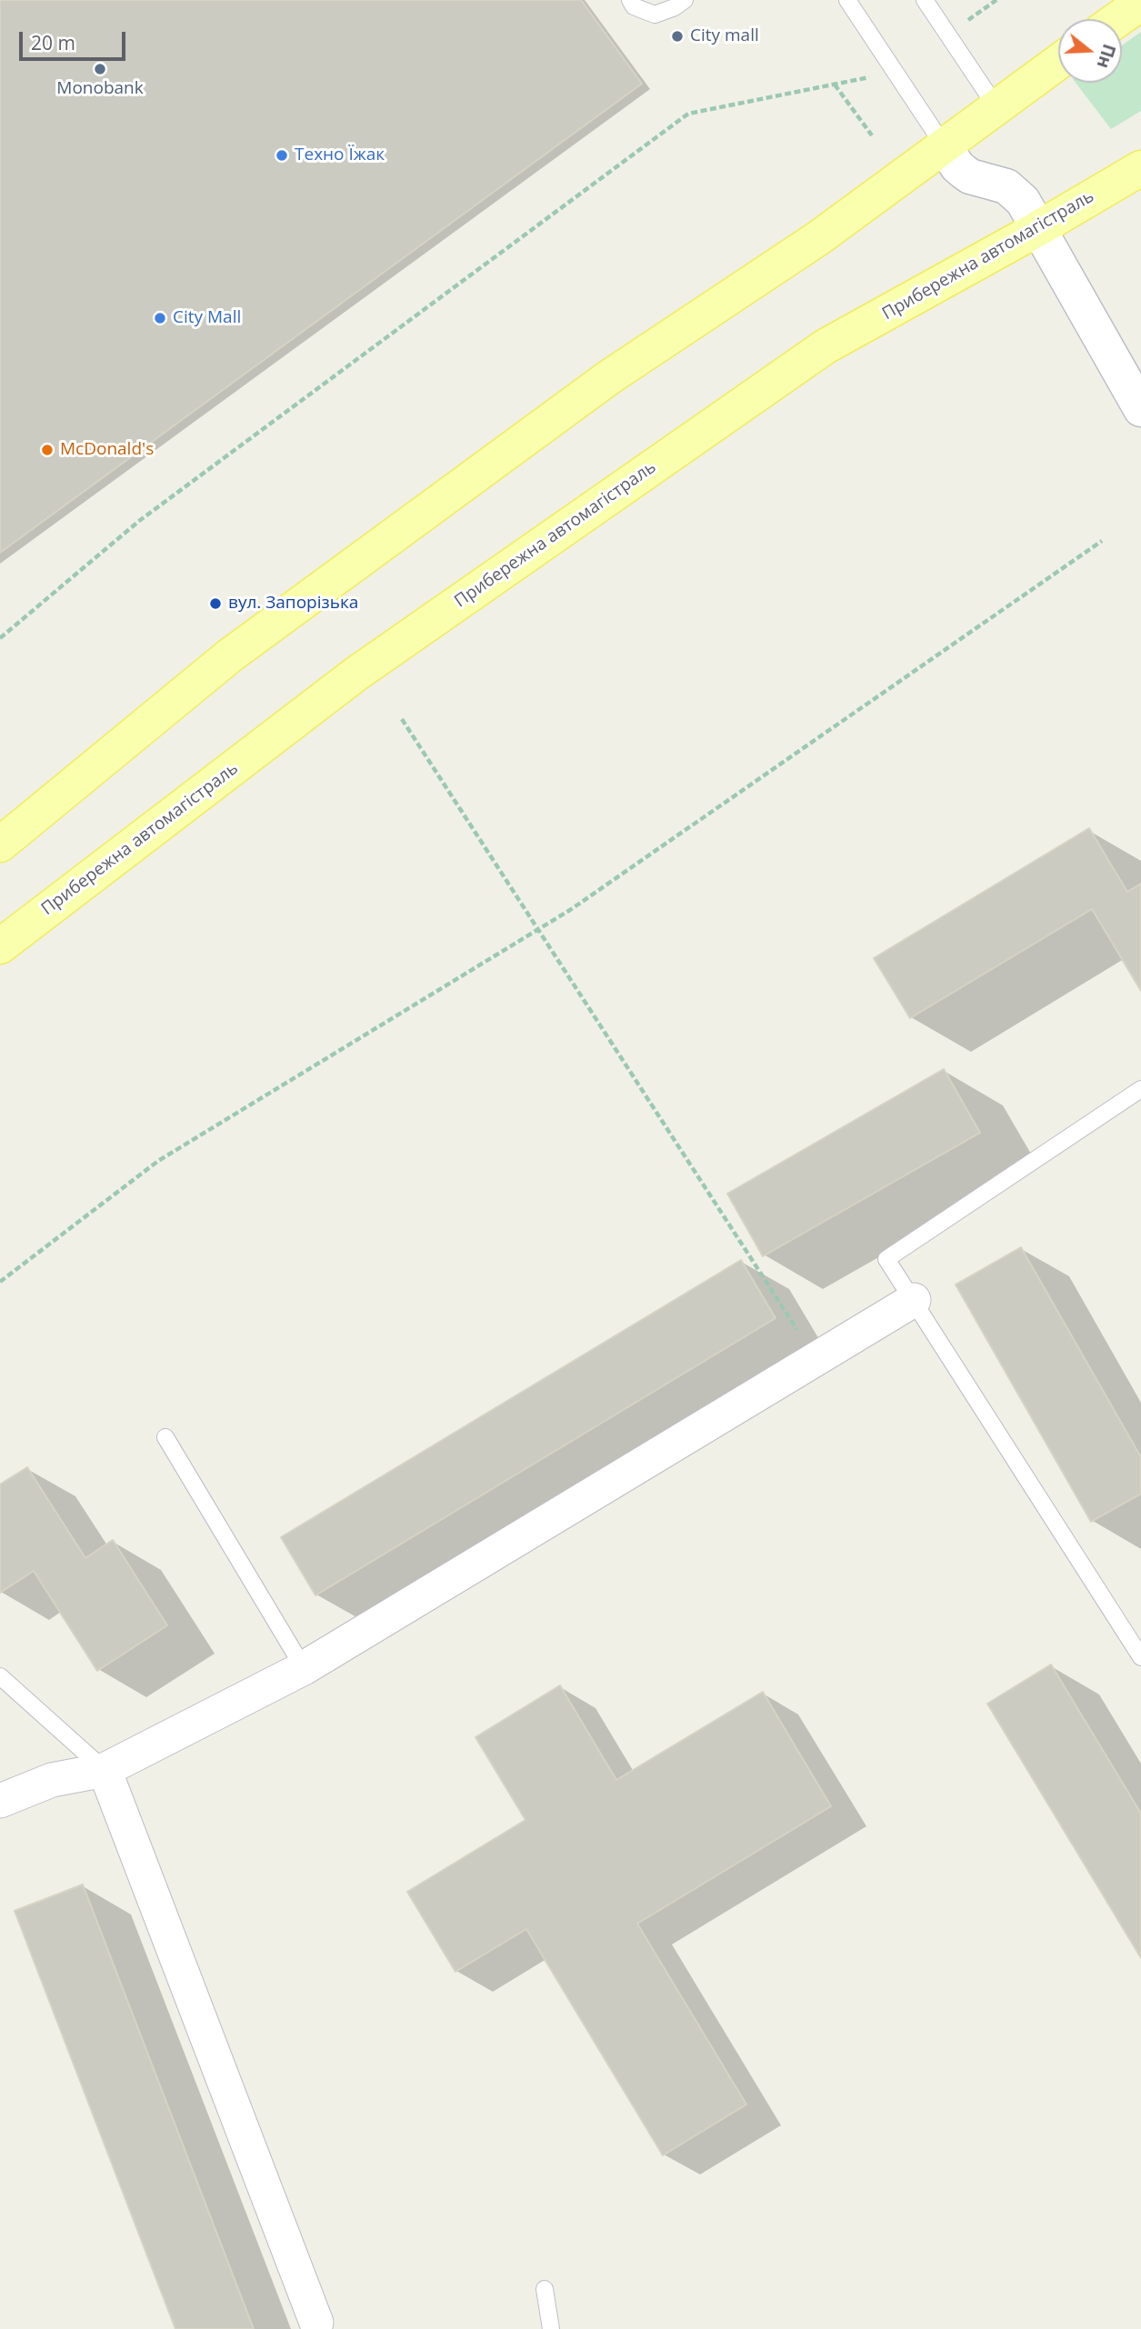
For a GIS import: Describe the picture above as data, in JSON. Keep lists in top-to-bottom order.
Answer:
{
  "streets": {
    "main road": ["Прибережна автомагістраль"]
  },
  "places": [
    "City mall",
    "Monobank",
    "Техно Їжак",
    "City Mall",
    "McDonald's",
    "вул. Запорізька"
  ],
  "scale_bar": "20 m",
  "north": "right"
}
